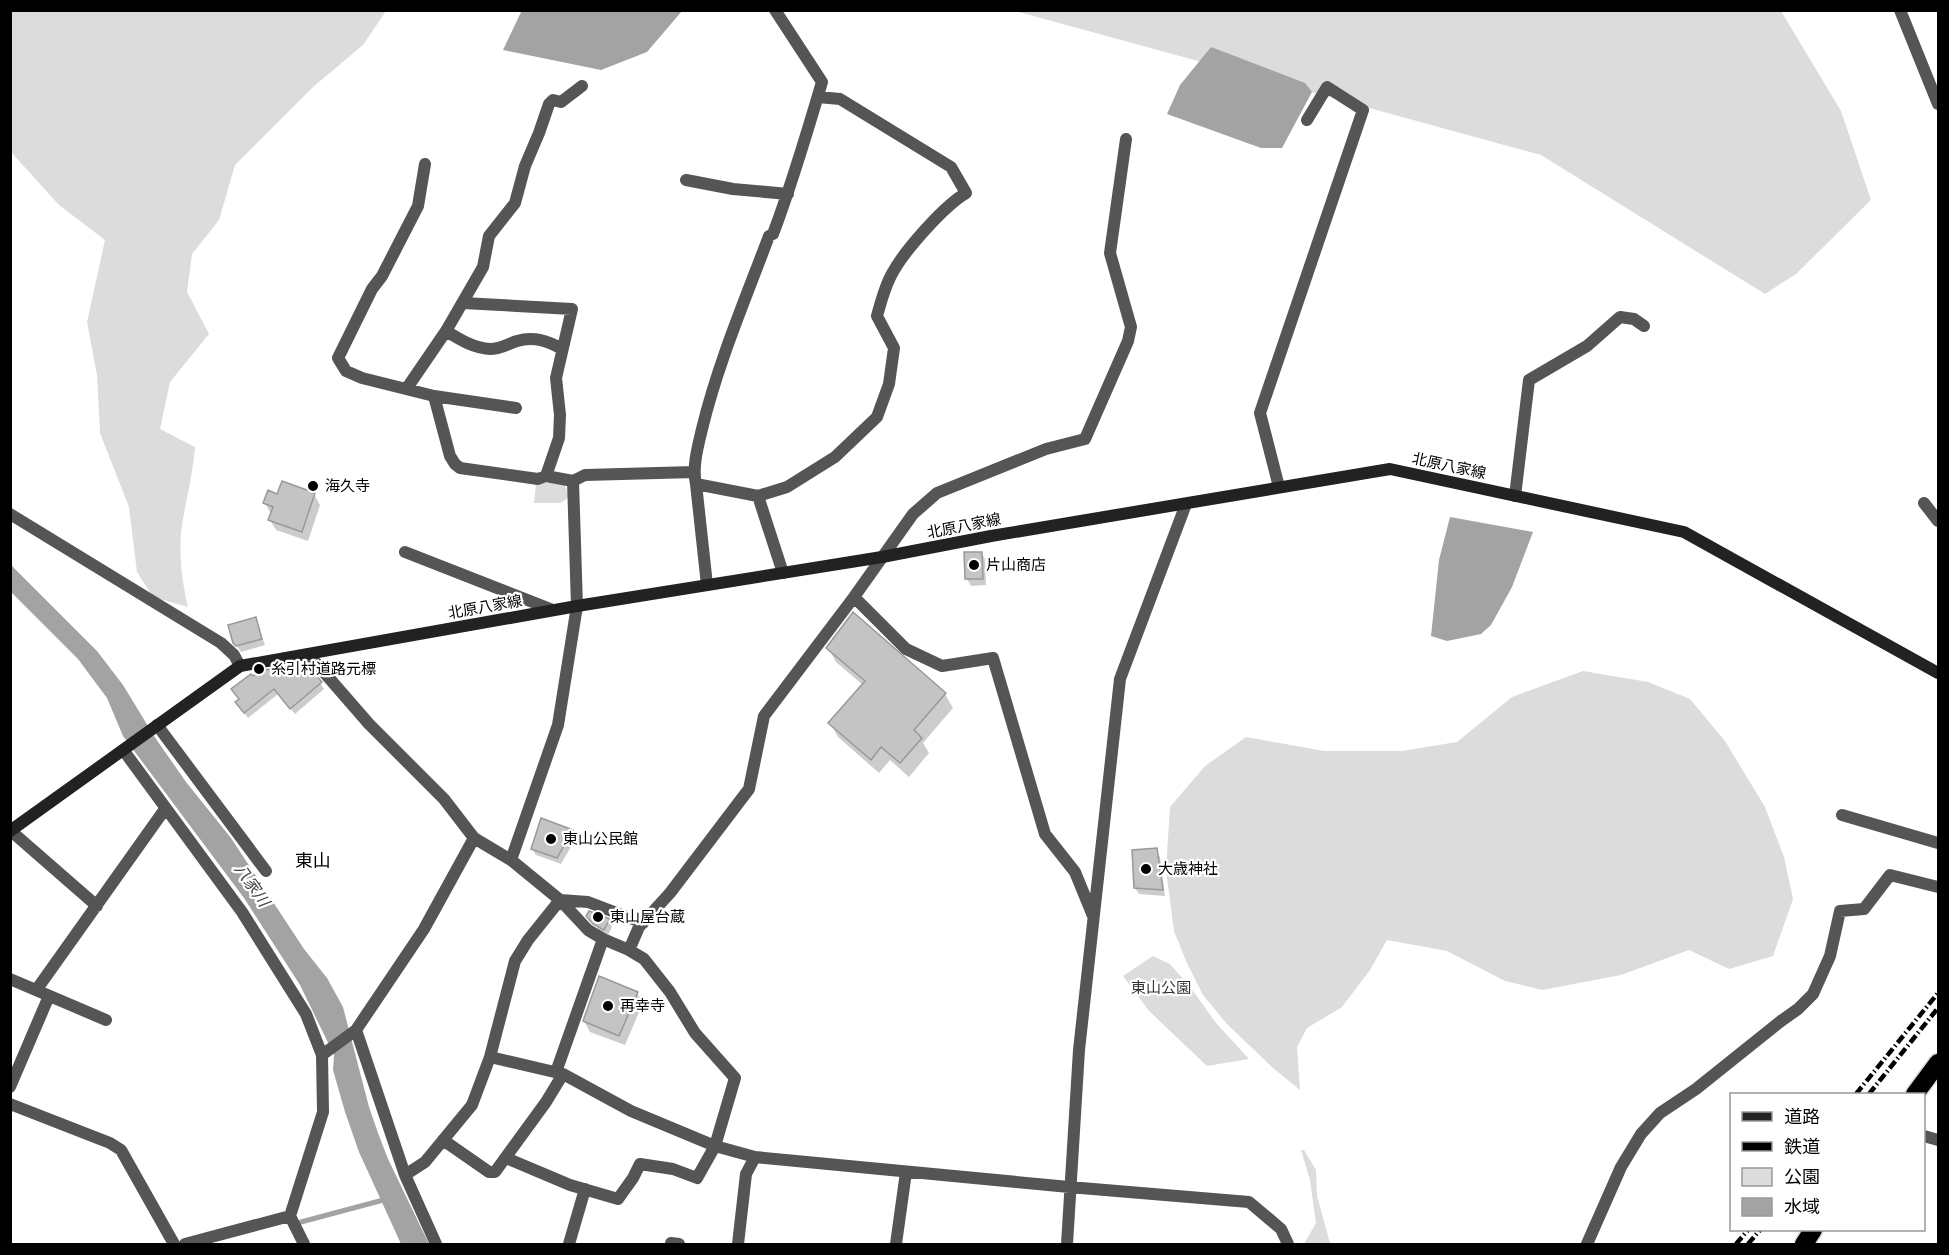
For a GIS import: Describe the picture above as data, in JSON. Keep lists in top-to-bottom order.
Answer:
{
  "streets": {
    "main road": ["北原八家線"]
  },
  "districts": ["東山"],
  "water": ["八家川"],
  "parks": ["東山公園"],
  "places": [
    "海久寺",
    "片山商店",
    "糸引村道路元標",
    "東山公民館",
    "大歳神社",
    "東山屋台蔵",
    "再幸寺"
  ],
  "legend": [
    "道路",
    "鉄道",
    "公園",
    "水域"
  ]
}
